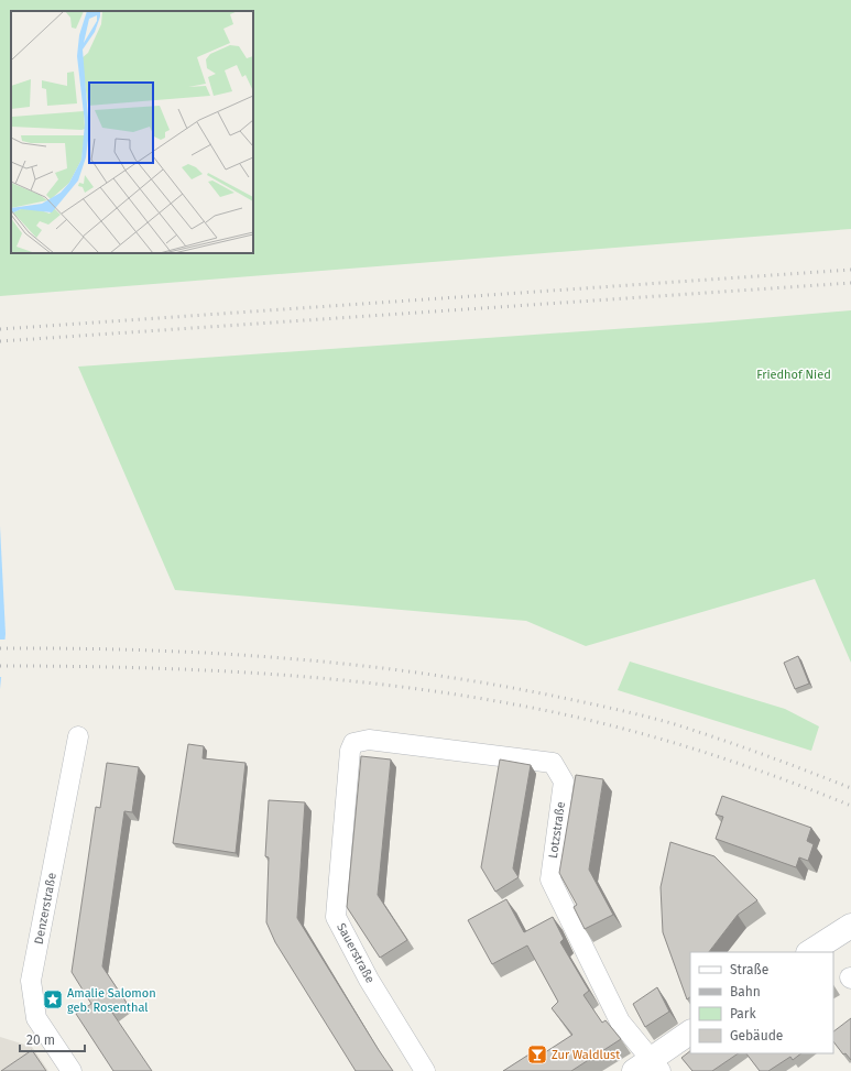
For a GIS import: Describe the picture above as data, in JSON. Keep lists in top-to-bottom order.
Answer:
{
  "streets": {
    "street": ["Lotzstraße", "Denzerstraße", "Sauerstraße"]
  },
  "crossings": [
    ["Lotzstraße", "Sauerstraße"]
  ],
  "parks": ["Friedhof Nied"],
  "places": {
    "place": ["Amalie Salomon geb. Rosenthal"],
    "bar": ["Zur Waldlust"]
  },
  "legend": [
    "Straße",
    "Bahn",
    "Park",
    "Gebäude"
  ],
  "scale_bar": "20 m"
}
